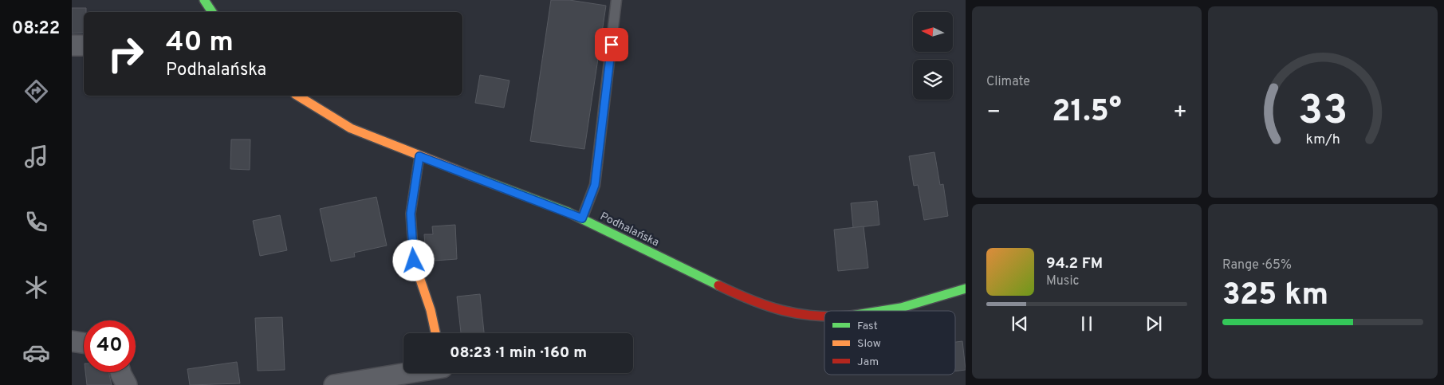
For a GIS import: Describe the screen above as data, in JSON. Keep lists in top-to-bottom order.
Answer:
{
  "streets": {
    "street": ["Podhalańska"]
  },
  "legend": ["Fast", "Slow", "Jam"],
  "north": "left",
  "page": {
    "tabs": "08:22",
    "tile": [
      "Climate",
      ["Range · 65%", "325 km"]
    ],
    "turn": ["40 m", "Podhalańska"],
    "heat": ["−", "21.5°", "+"],
    "song": ["94.2 FM", "Music"],
    "limit": "40",
    "trip": "08:23 · 1 min · 160 m",
    "gauge": ["33", "km/h"]
  }
}
